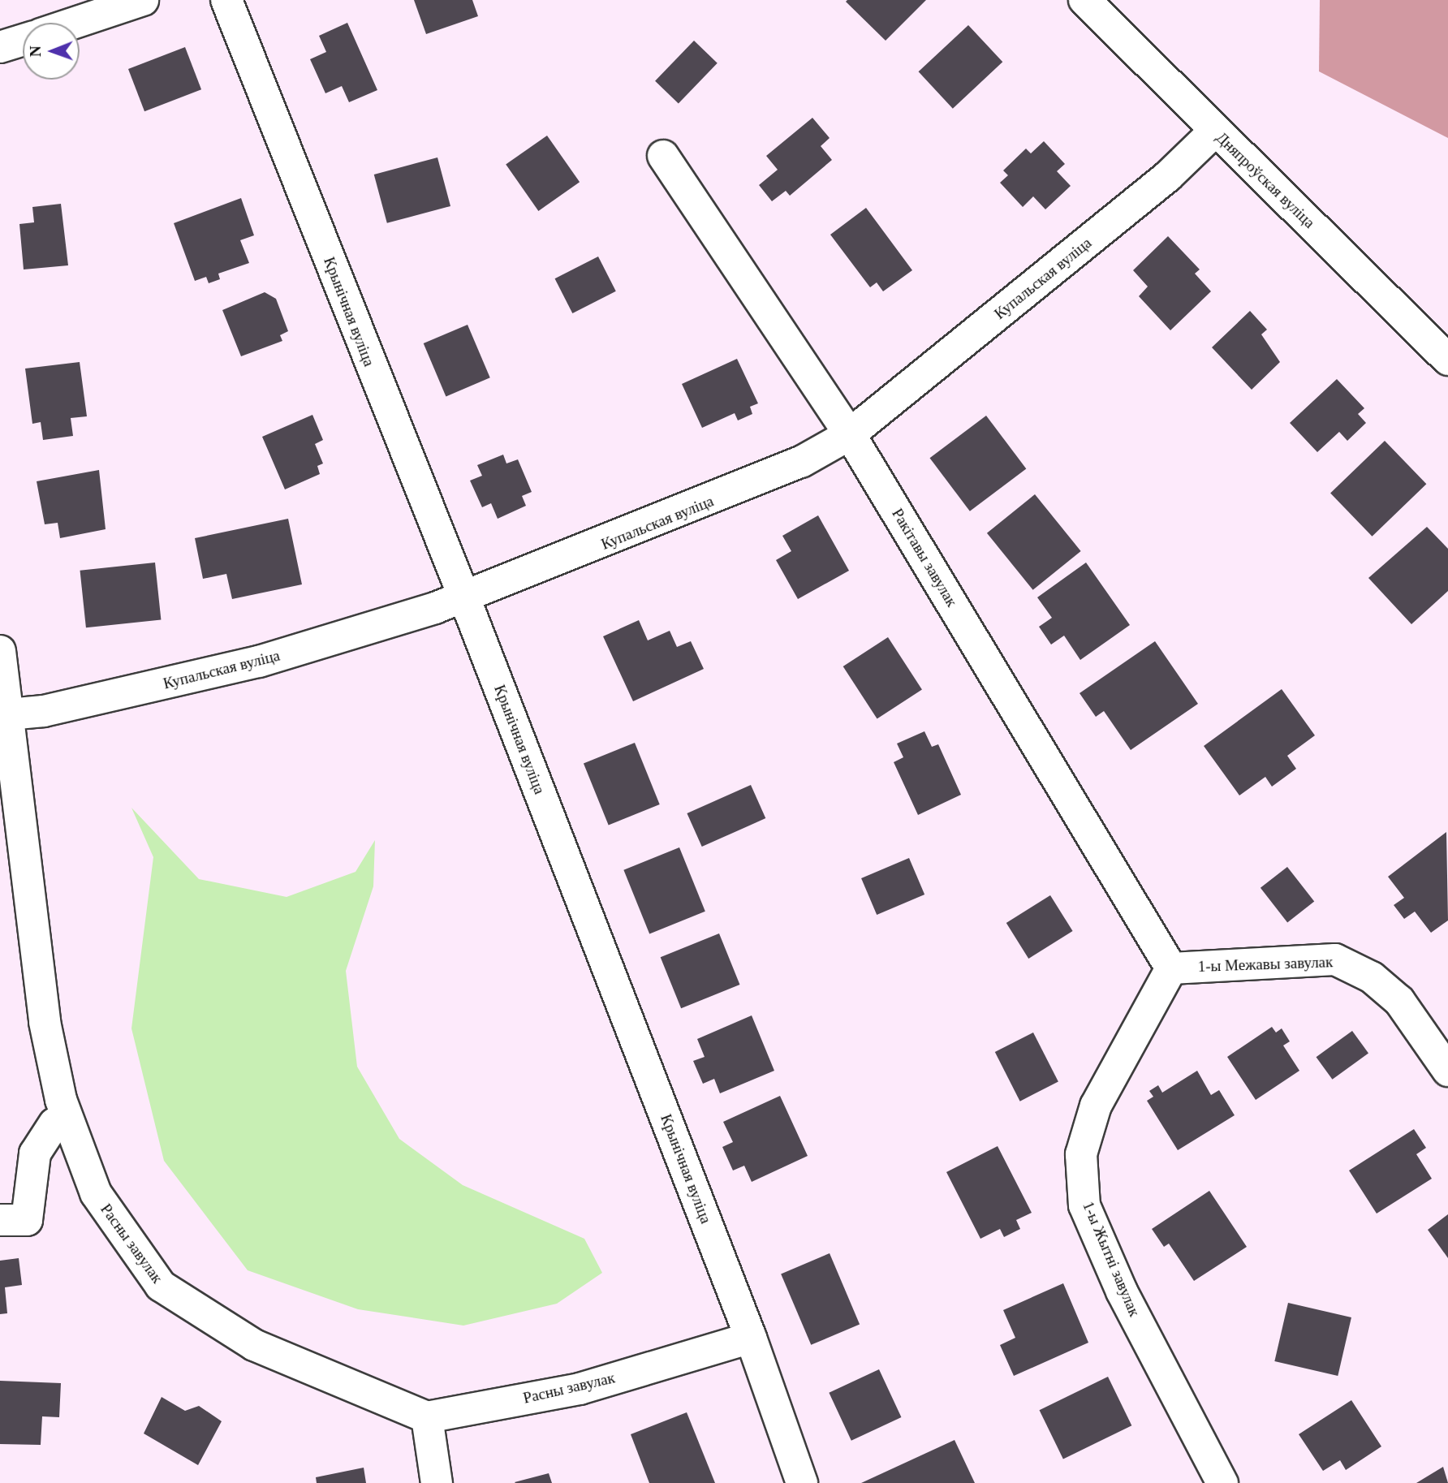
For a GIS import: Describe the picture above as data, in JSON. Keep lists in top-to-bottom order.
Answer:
{
  "streets": {
    "street": [
      "Дняпроўская вуліца",
      "Купальская вуліца",
      "Крынічная вуліца",
      "Ракітавы завулак",
      "1-ы Межавы завулак",
      "Расны завулак",
      "1-ы Жытні завулак"
    ]
  },
  "crossings": [
    ["Дняпроўская вуліца", "Купальская вуліца"],
    ["Купальская вуліца", "Крынічная вуліца"],
    ["Купальская вуліца", "Ракітавы завулак"],
    ["Купальская вуліца", "Расны завулак"],
    ["Крынічная вуліца", "Расны завулак"],
    ["Ракітавы завулак", "1-ы Межавы завулак"],
    ["Ракітавы завулак", "1-ы Жытні завулак"],
    ["1-ы Межавы завулак", "1-ы Жытні завулак"]
  ],
  "north": "left"
}
